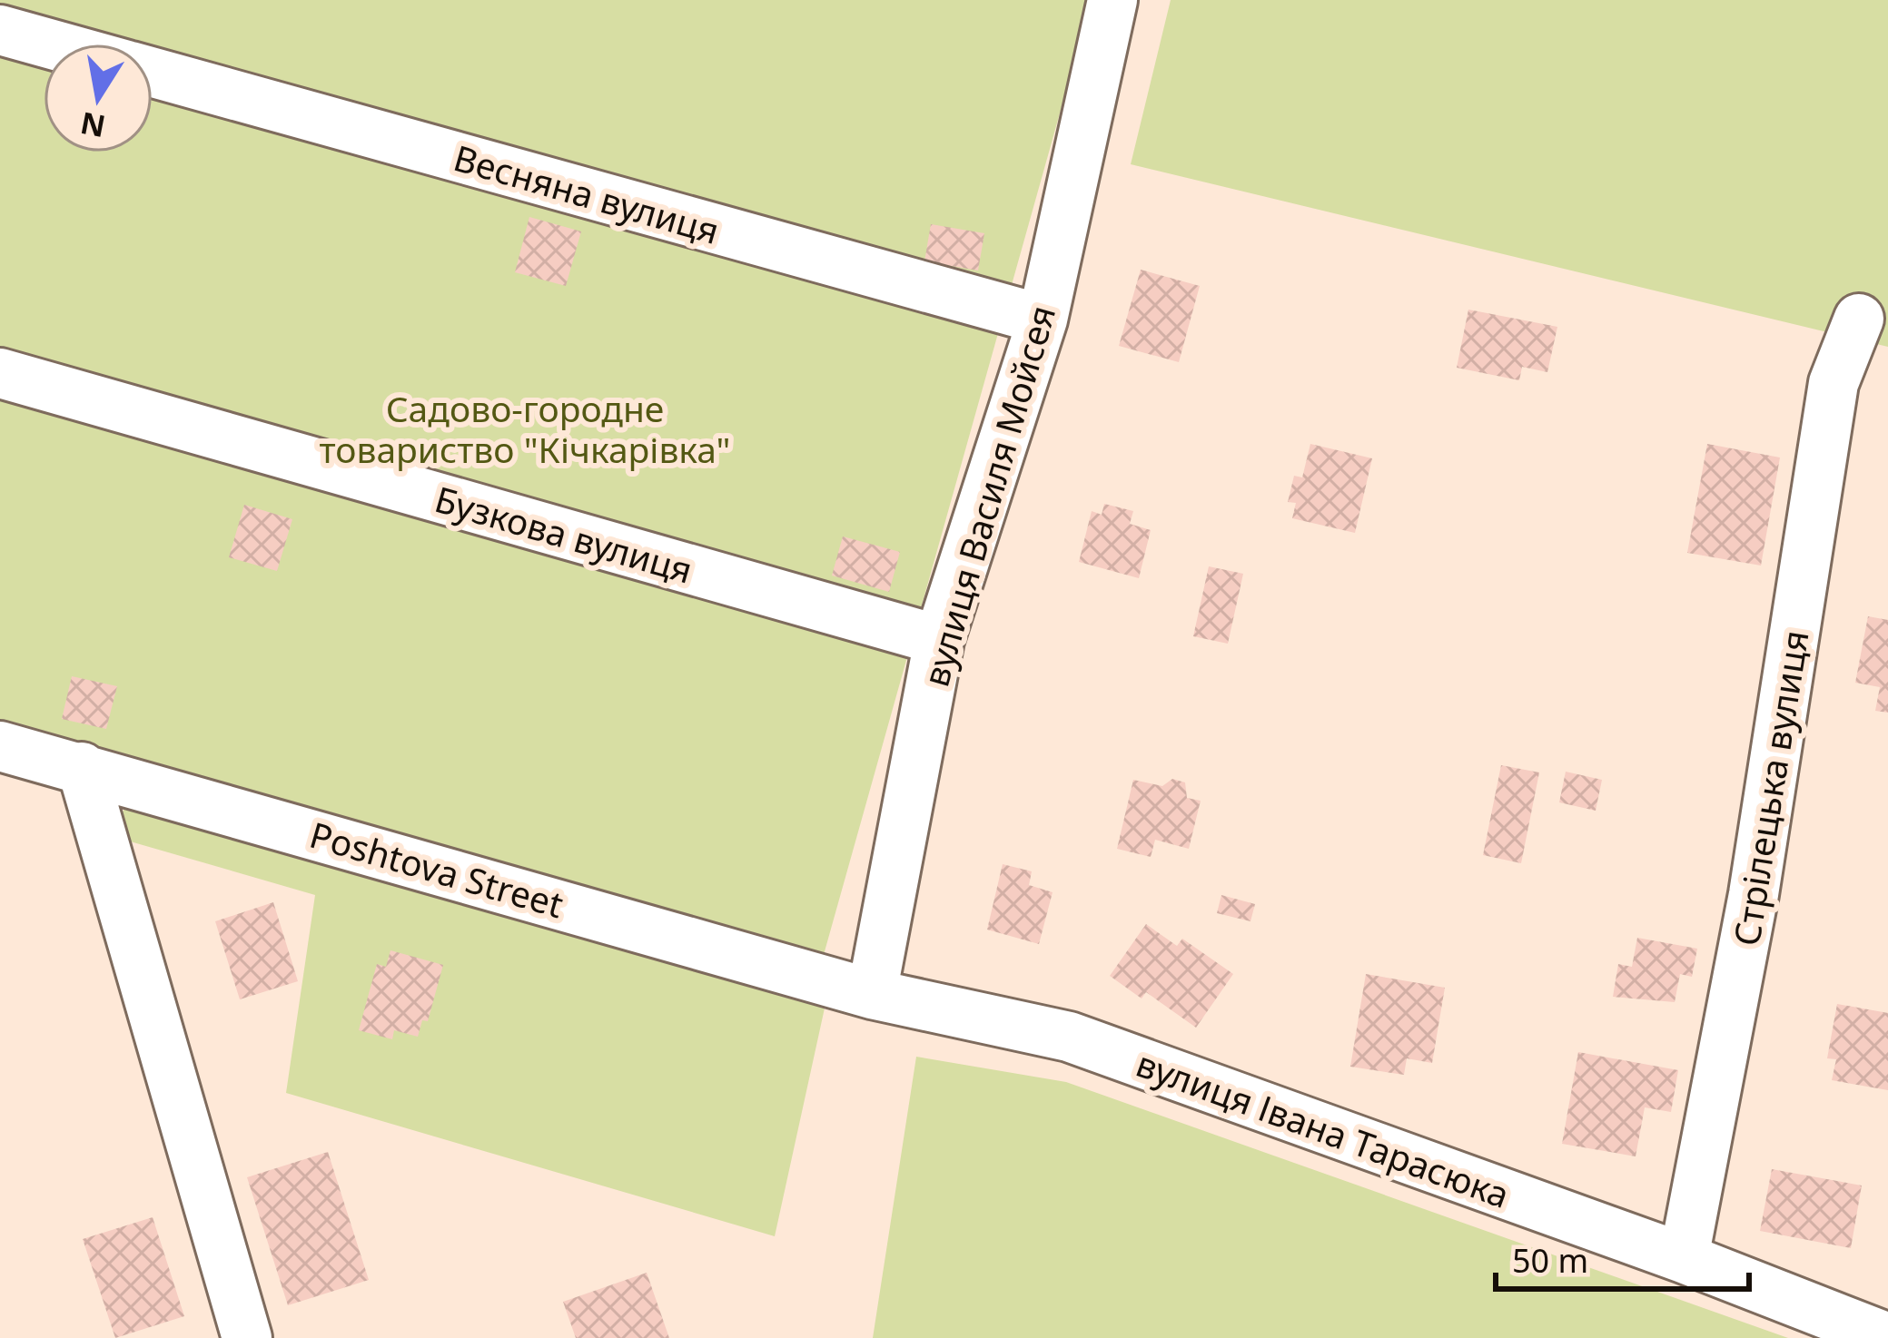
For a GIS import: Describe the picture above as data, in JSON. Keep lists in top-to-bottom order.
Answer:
{
  "streets": {
    "street": [
      "Весняна вулиця",
      "вулиця Василя Мойсея",
      "Бузкова вулиця",
      "Стрілецька вулиця",
      "Poshtova Street",
      "вулиця Івана Тарасюка"
    ]
  },
  "crossings": [
    ["Весняна вулиця", "вулиця Василя Мойсея"],
    ["вулиця Василя Мойсея", "Бузкова вулиця"],
    ["вулиця Василя Мойсея", "Poshtova Street"],
    ["вулиця Василя Мойсея", "вулиця Івана Тарасюка"],
    ["Стрілецька вулиця", "вулиця Івана Тарасюка"],
    ["Poshtova Street", "вулиця Івана Тарасюка"]
  ],
  "parks": ["Садово-городне товариство \"Кічкарівка\""],
  "scale_bar": "50 m",
  "north": "bottom"
}
